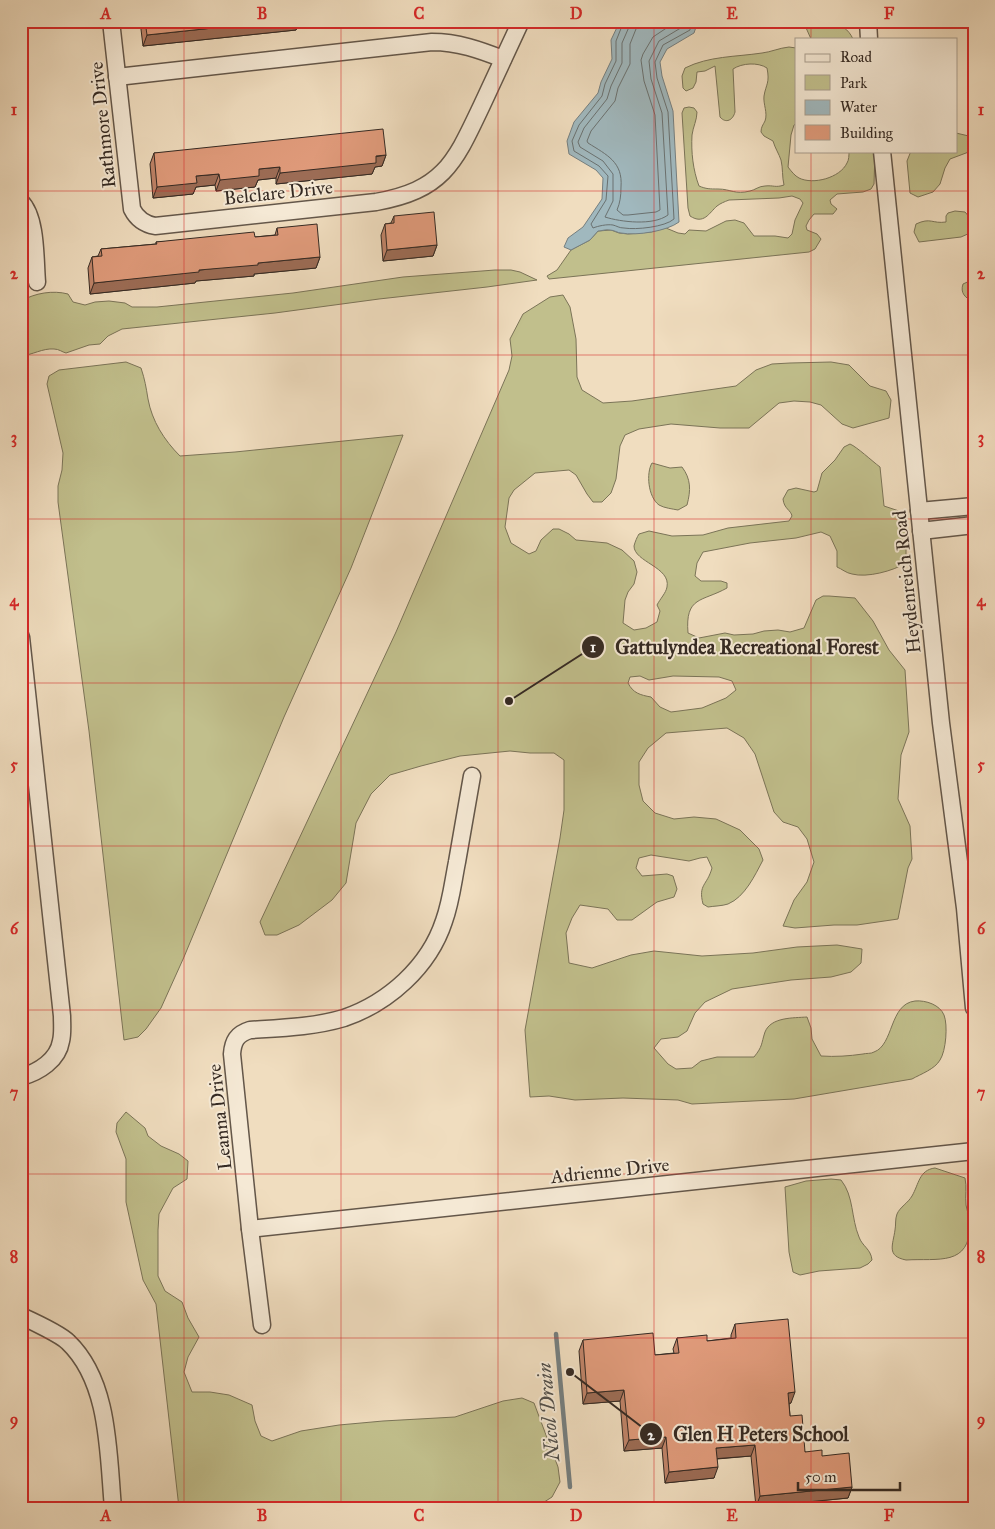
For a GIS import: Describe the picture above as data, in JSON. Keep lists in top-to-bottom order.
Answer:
{
  "streets": {
    "street": [
      "Rathmore Drive",
      "Belclare Drive",
      "Heydenreich Road",
      "Leanna Drive",
      "Adrienne Drive"
    ]
  },
  "crossings": [
    ["Rathmore Drive", "Belclare Drive"],
    ["Leanna Drive", "Adrienne Drive"]
  ],
  "water": ["Nicol Drain"],
  "places": ["Gattulyndea Recreational Forest", "Glen H Peters School"],
  "legend": [
    "Road",
    "Park",
    "Water",
    "Building"
  ],
  "scale_bar": "50 m",
  "grid": {
    "columns": [
      "A",
      "B",
      "C",
      "D",
      "E",
      "F"
    ],
    "rows": [
      "1",
      "2",
      "3",
      "4",
      "5",
      "6",
      "7",
      "8",
      "9"
    ]
  }
}
